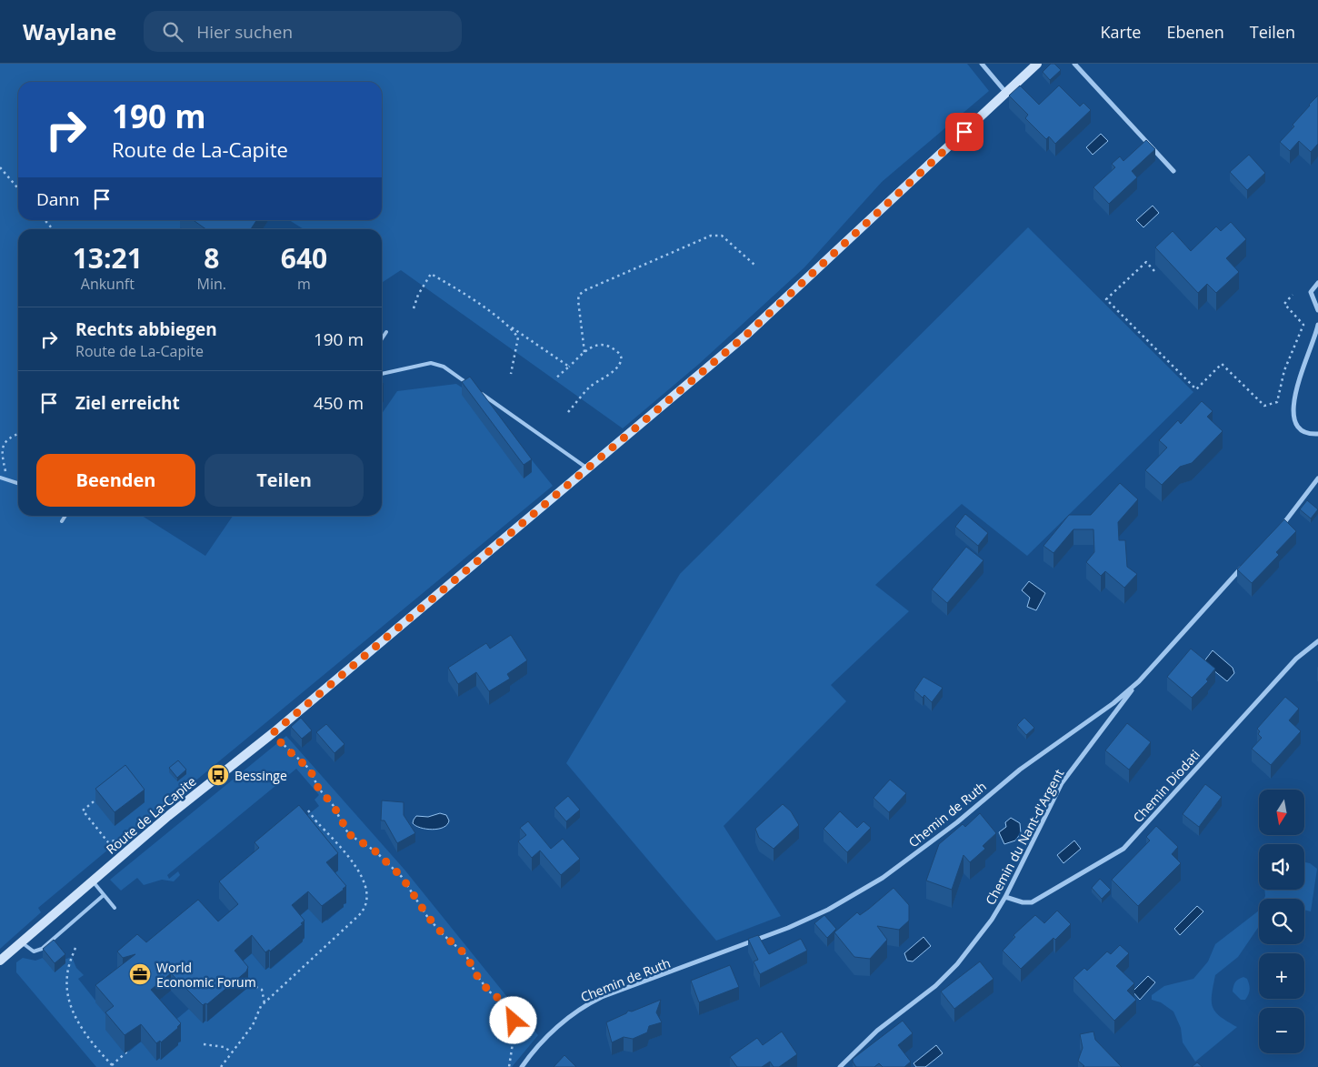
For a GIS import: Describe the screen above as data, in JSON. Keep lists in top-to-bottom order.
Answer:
{
  "streets": {
    "street": [
      "Chemin Diodati",
      "Chemin de Ruth",
      "Route de La-Capite",
      "Chemin du Nant-d'Argent"
    ]
  },
  "crossings": [
    ["Chemin Diodati", "Chemin du Nant-d'Argent"],
    ["Chemin de Ruth", "Chemin du Nant-d'Argent"]
  ],
  "places": {
    "bus stop": ["Bessinge"],
    "office": ["World Economic Forum"]
  },
  "north": "bottom",
  "page": {
    "header": "Waylane",
    "search": "Hier suchen",
    "nav": ["Karte", "Ebenen", "Teilen"],
    "turn": ["190 m", "Route de La-Capite"],
    "then": "Dann",
    "eta": [
      "13:21",
      "Ankunft",
      "8",
      "Min.",
      "640",
      "m"
    ],
    "list": [
      {
        "name": "Rechts abbiegen",
        "note": "Route de La-Capite",
        "value": "190 m"
      },
      {
        "name": "Ziel erreicht",
        "value": "450 m"
      }
    ],
    "buttons": ["Beenden", "Teilen"],
    "map_buttons": ["+", "−"]
  }
}
